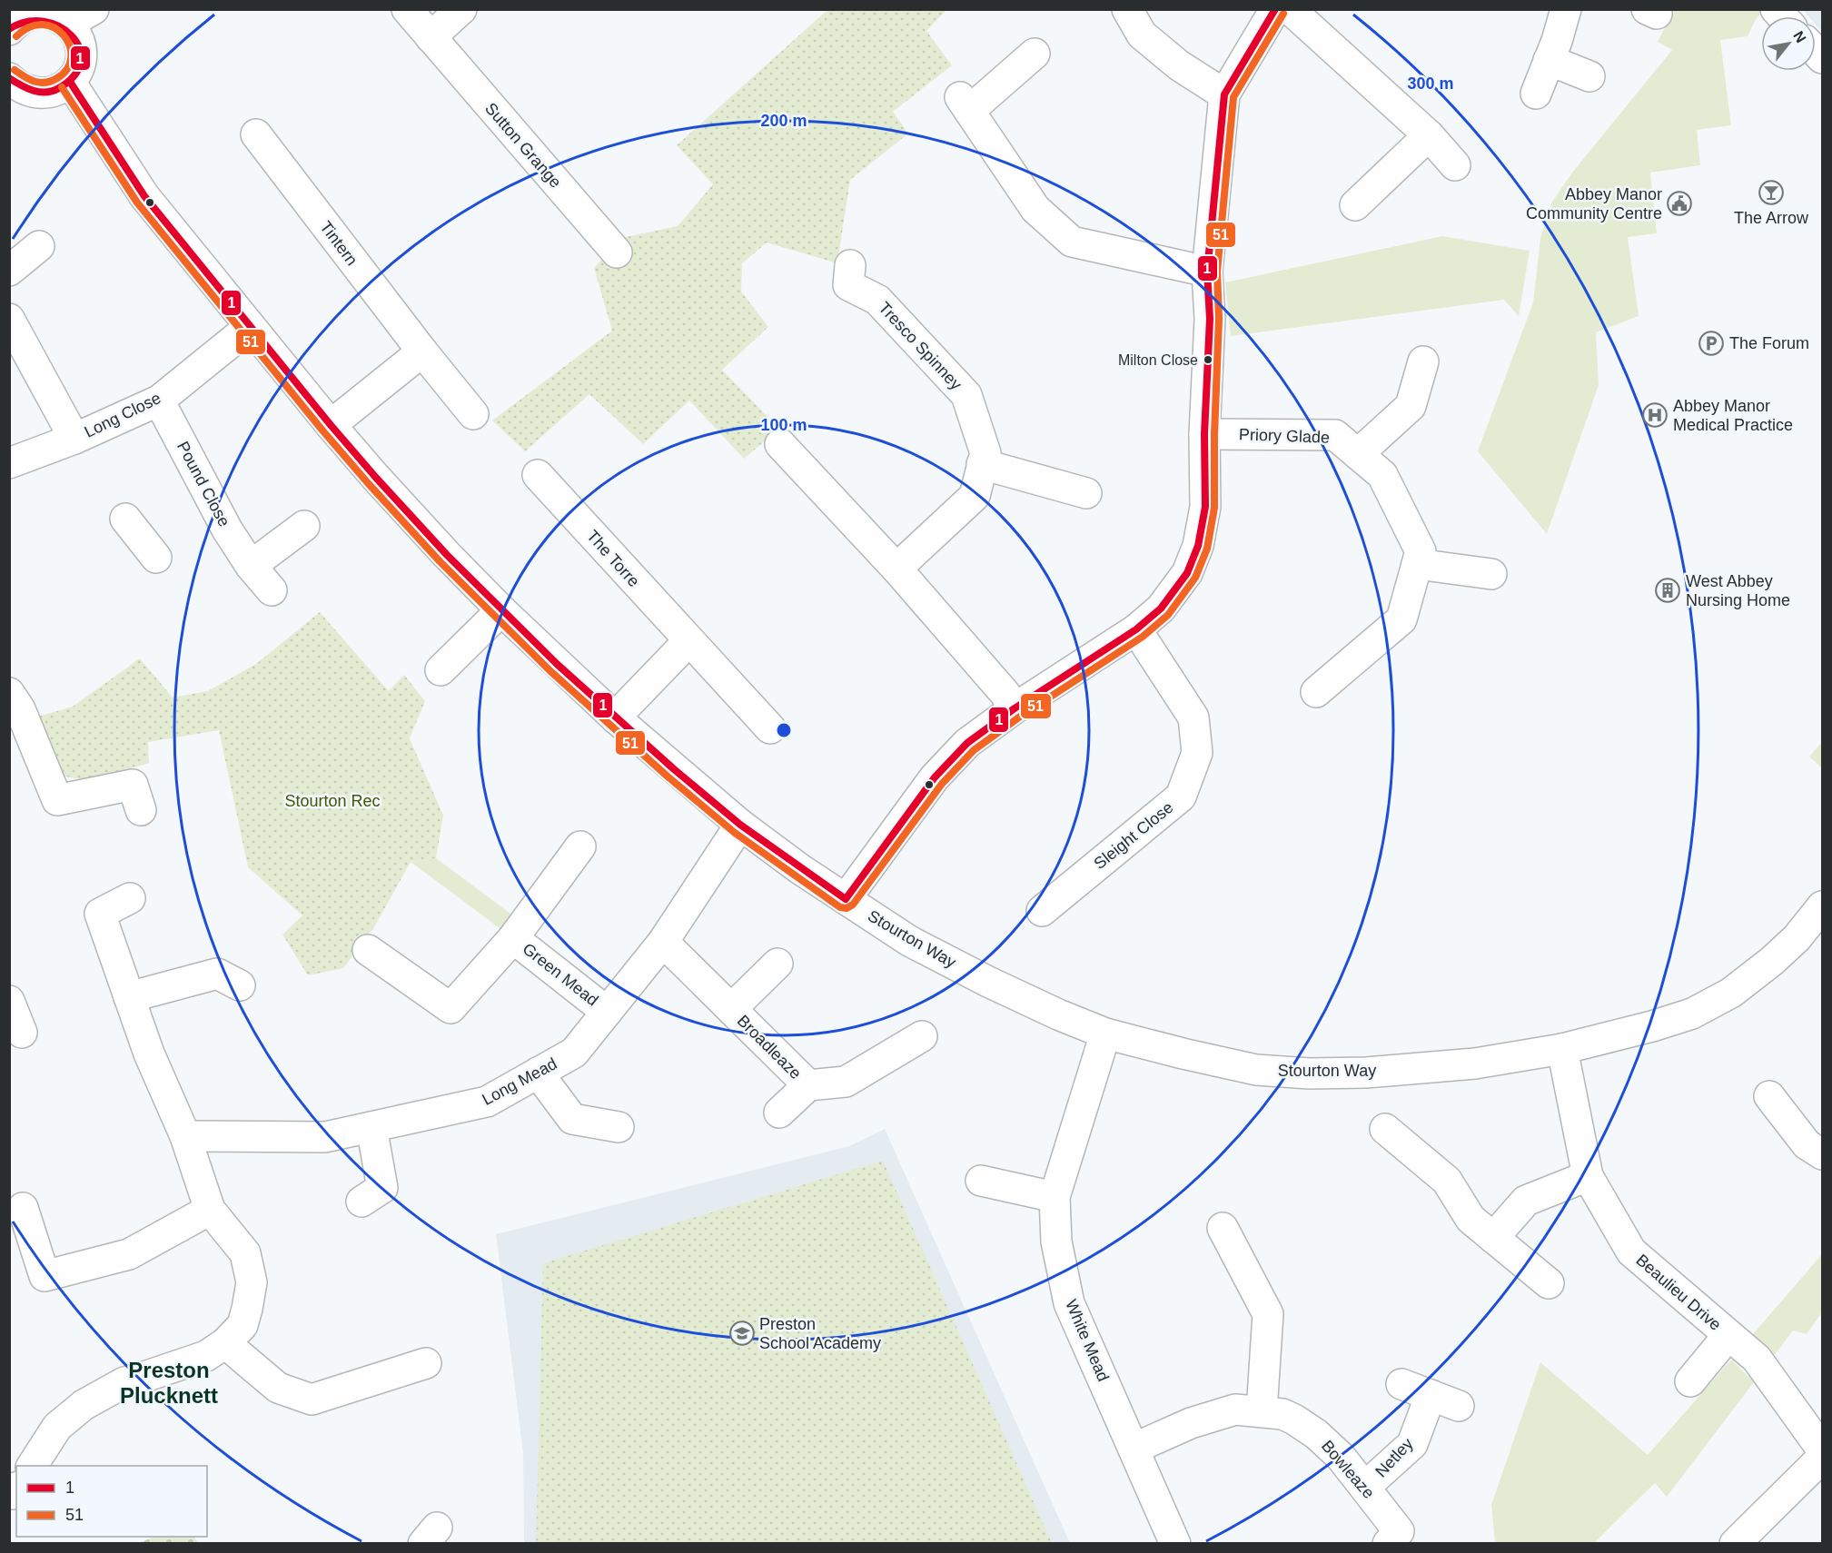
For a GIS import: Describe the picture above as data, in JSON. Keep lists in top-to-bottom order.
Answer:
{
  "streets": {
    "street": [
      "Sutton Grange",
      "Tintern",
      "Tresco Spinney",
      "Long Close",
      "Priory Glade",
      "Pound Close",
      "The Torre",
      "Sleight Close",
      "Stourton Way",
      "Green Mead",
      "Broadleaze",
      "Long Mead",
      "Beaulieu Drive",
      "White Mead",
      "Netley",
      "Bowleaze"
    ]
  },
  "crossings": [
    ["Long Close", "Pound Close"],
    ["Long Close", "Stourton Way"],
    ["Stourton Way", "Long Mead"],
    ["Stourton Way", "Beaulieu Drive"],
    ["Stourton Way", "White Mead"],
    ["Green Mead", "Long Mead"],
    ["Broadleaze", "Long Mead"],
    ["White Mead", "Bowleaze"],
    ["Netley", "Bowleaze"]
  ],
  "districts": ["Preston Plucknett"],
  "parks": ["Stourton Rec"],
  "places": {
    "bar": ["The Arrow"],
    "public building": ["Abbey Manor Community Centre"],
    "parking": ["The Forum"],
    "other": ["Milton Close"],
    "hospital": ["Abbey Manor Medical Practice"],
    "building": ["West Abbey Nursing Home"],
    "school or university": ["Preston School Academy"]
  },
  "lines": ["transit line 1", "transit line 51"],
  "legend": ["1", "51"],
  "north": "top right",
  "rings": ["300 m", "200 m", "100 m"]
}
